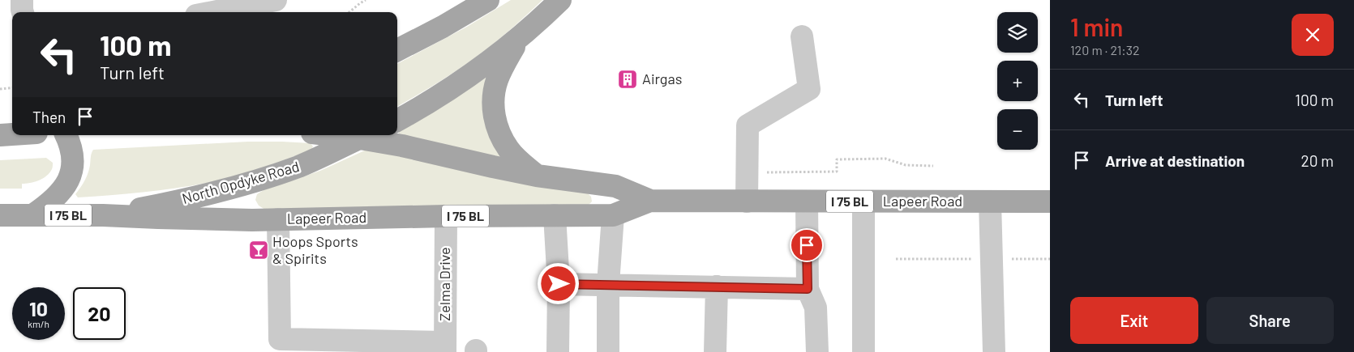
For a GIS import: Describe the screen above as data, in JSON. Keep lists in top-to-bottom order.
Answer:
{
  "streets": {
    "main road": ["North Opdyke Road", "I 75 BL", "Lapeer Road"],
    "street": ["Zelma Drive"]
  },
  "crossings": [
    ["North Opdyke Road", "Lapeer Road"],
    ["Lapeer Road", "Zelma Drive"]
  ],
  "places": {
    "building": ["Airgas"],
    "bar": ["Hoops Sports & Spirits"]
  },
  "page": {
    "heading": ["1 min", "120 m · 21:32"],
    "map_buttons": ["+", "−"],
    "turn": ["100 m", "Turn left"],
    "list": [
      {
        "name": "Turn left",
        "value": "100 m"
      },
      {
        "name": "Arrive at destination",
        "value": "20 m"
      }
    ],
    "then": "Then",
    "speed": "10 km/h",
    "limit": "20",
    "buttons": ["Exit", "Share"]
  }
}
